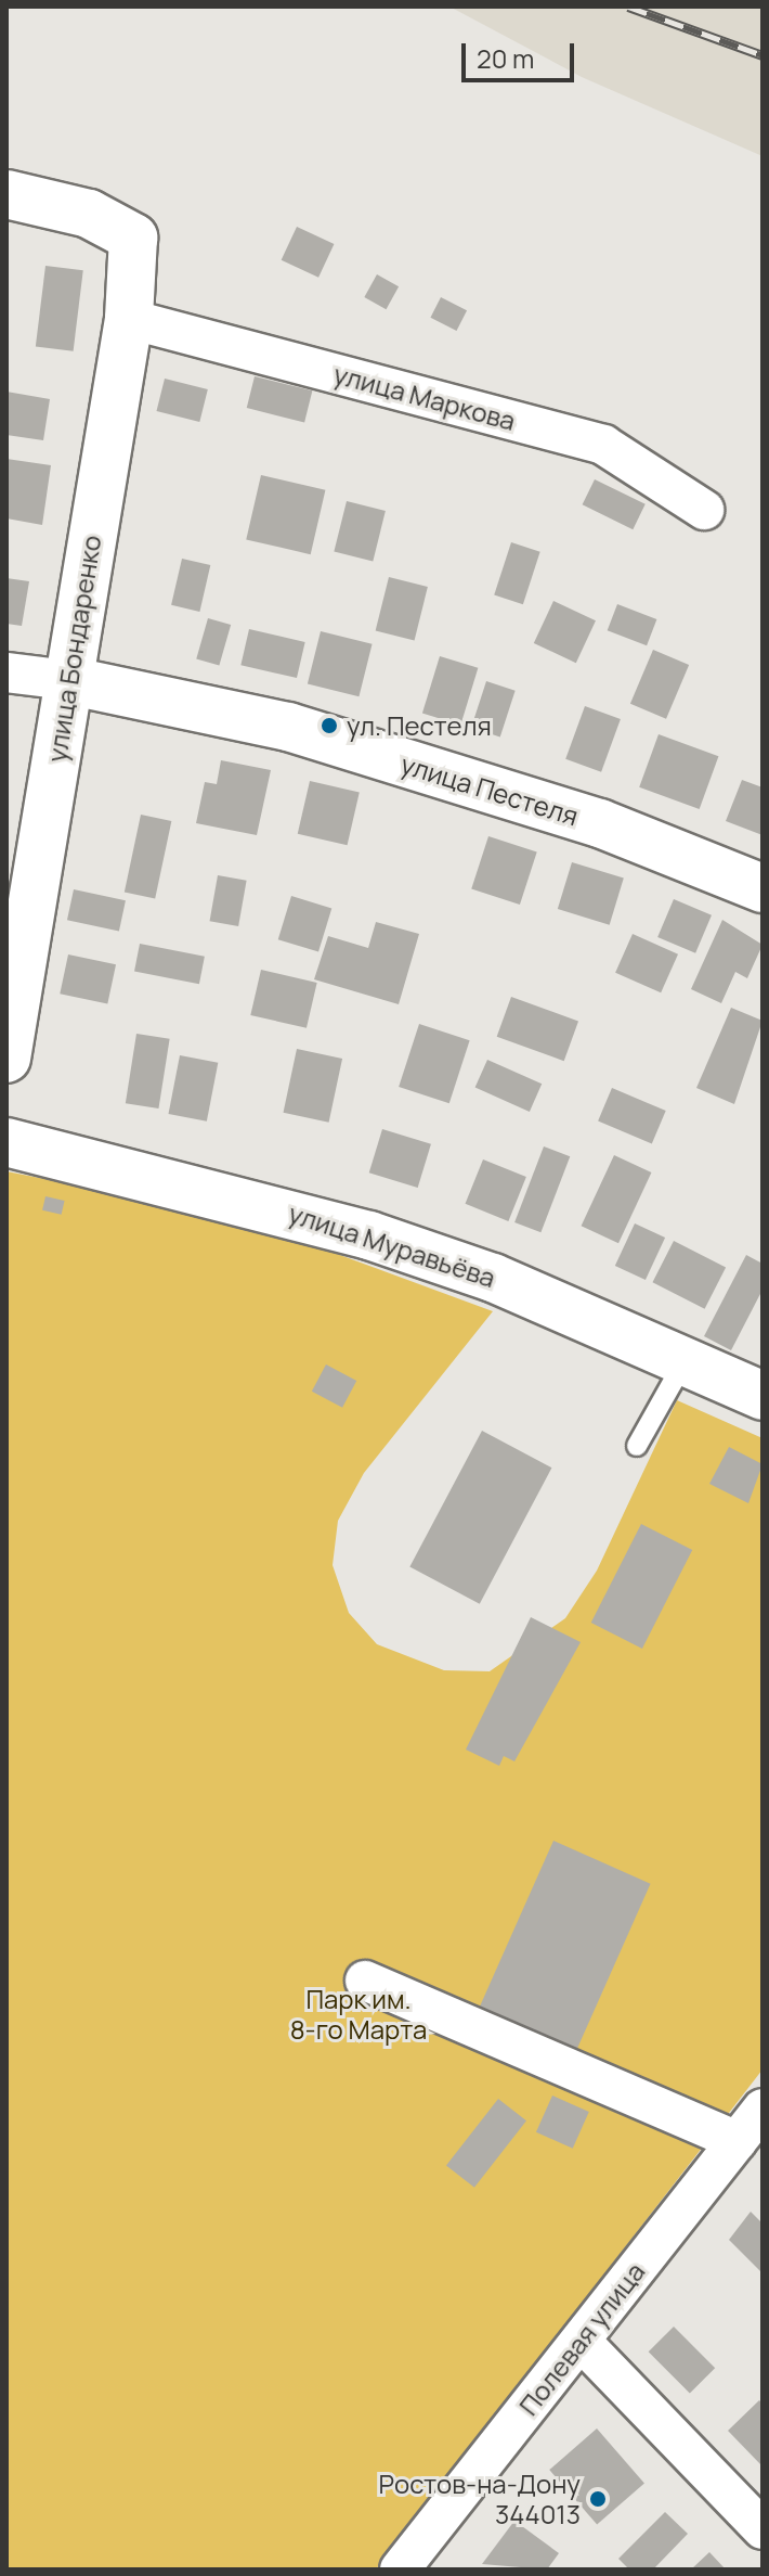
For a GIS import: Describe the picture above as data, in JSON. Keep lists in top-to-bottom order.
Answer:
{
  "streets": {
    "street": [
      "улица Маркова",
      "улица Бондаренко",
      "улица Пестеля",
      "улица Муравьёва",
      "Полевая улица"
    ]
  },
  "crossings": [
    ["улица Маркова", "улица Бондаренко"],
    ["улица Бондаренко", "улица Пестеля"]
  ],
  "parks": ["Парк им. 8-го Марта"],
  "places": ["ул. Пестеля", "Ростов-на-Дону 344013"],
  "scale_bar": "20 m"
}
